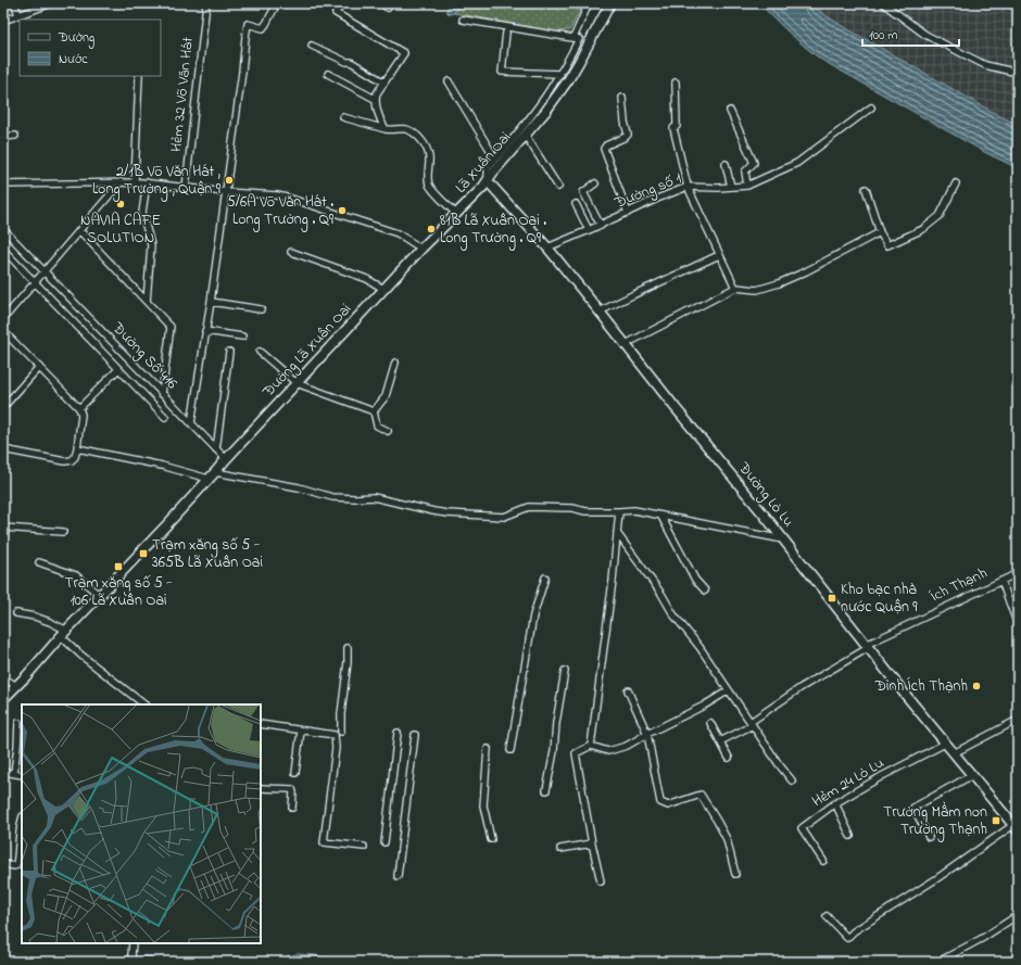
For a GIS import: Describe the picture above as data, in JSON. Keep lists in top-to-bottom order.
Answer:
{
  "streets": {
    "main road": ["Lã Xuân Oai", "Đường Lã Xuân Oai", "Đường Lò Lu"],
    "street": [
      "Hẻm 32 Võ Văn Hát",
      "Đường số 1",
      "Đường Số 416",
      "Ích Thạnh",
      "Hẻm 24 Lò Lu"
    ]
  },
  "crossings": [
    ["Lã Xuân Oai", "Đường Lã Xuân Oai"],
    ["Lã Xuân Oai", "Đường Lò Lu"],
    ["Đường số 1", "Đường Lò Lu"],
    ["Đường Lã Xuân Oai", "Đường Số 416"],
    ["Đường Lò Lu", "Ích Thạnh"],
    ["Đường Lò Lu", "Hẻm 24 Lò Lu"]
  ],
  "places": {
    "other": [
      "2/1B Võ Văn Hát , Long Trường , Quận 9",
      "NAVIA CAFE SOLUTION",
      "5/6A Võ Văn Hát . Long Trường . Q9",
      "81B Lã Xuân Oai . Long Trường . Q9",
      "Đình Ích Thạnh"
    ],
    "transit": [
      "Trạm xăng số 5 - 365B Lã Xuân Oai",
      "Trạm xăng số 5 - 106 Lã Xuân Oai",
      "Kho bạc nhà nước Quận 9",
      "Trường Mầm non Trường Thạnh"
    ]
  },
  "legend": ["Đường", "Nước"],
  "scale_bar": "100 m"
}
